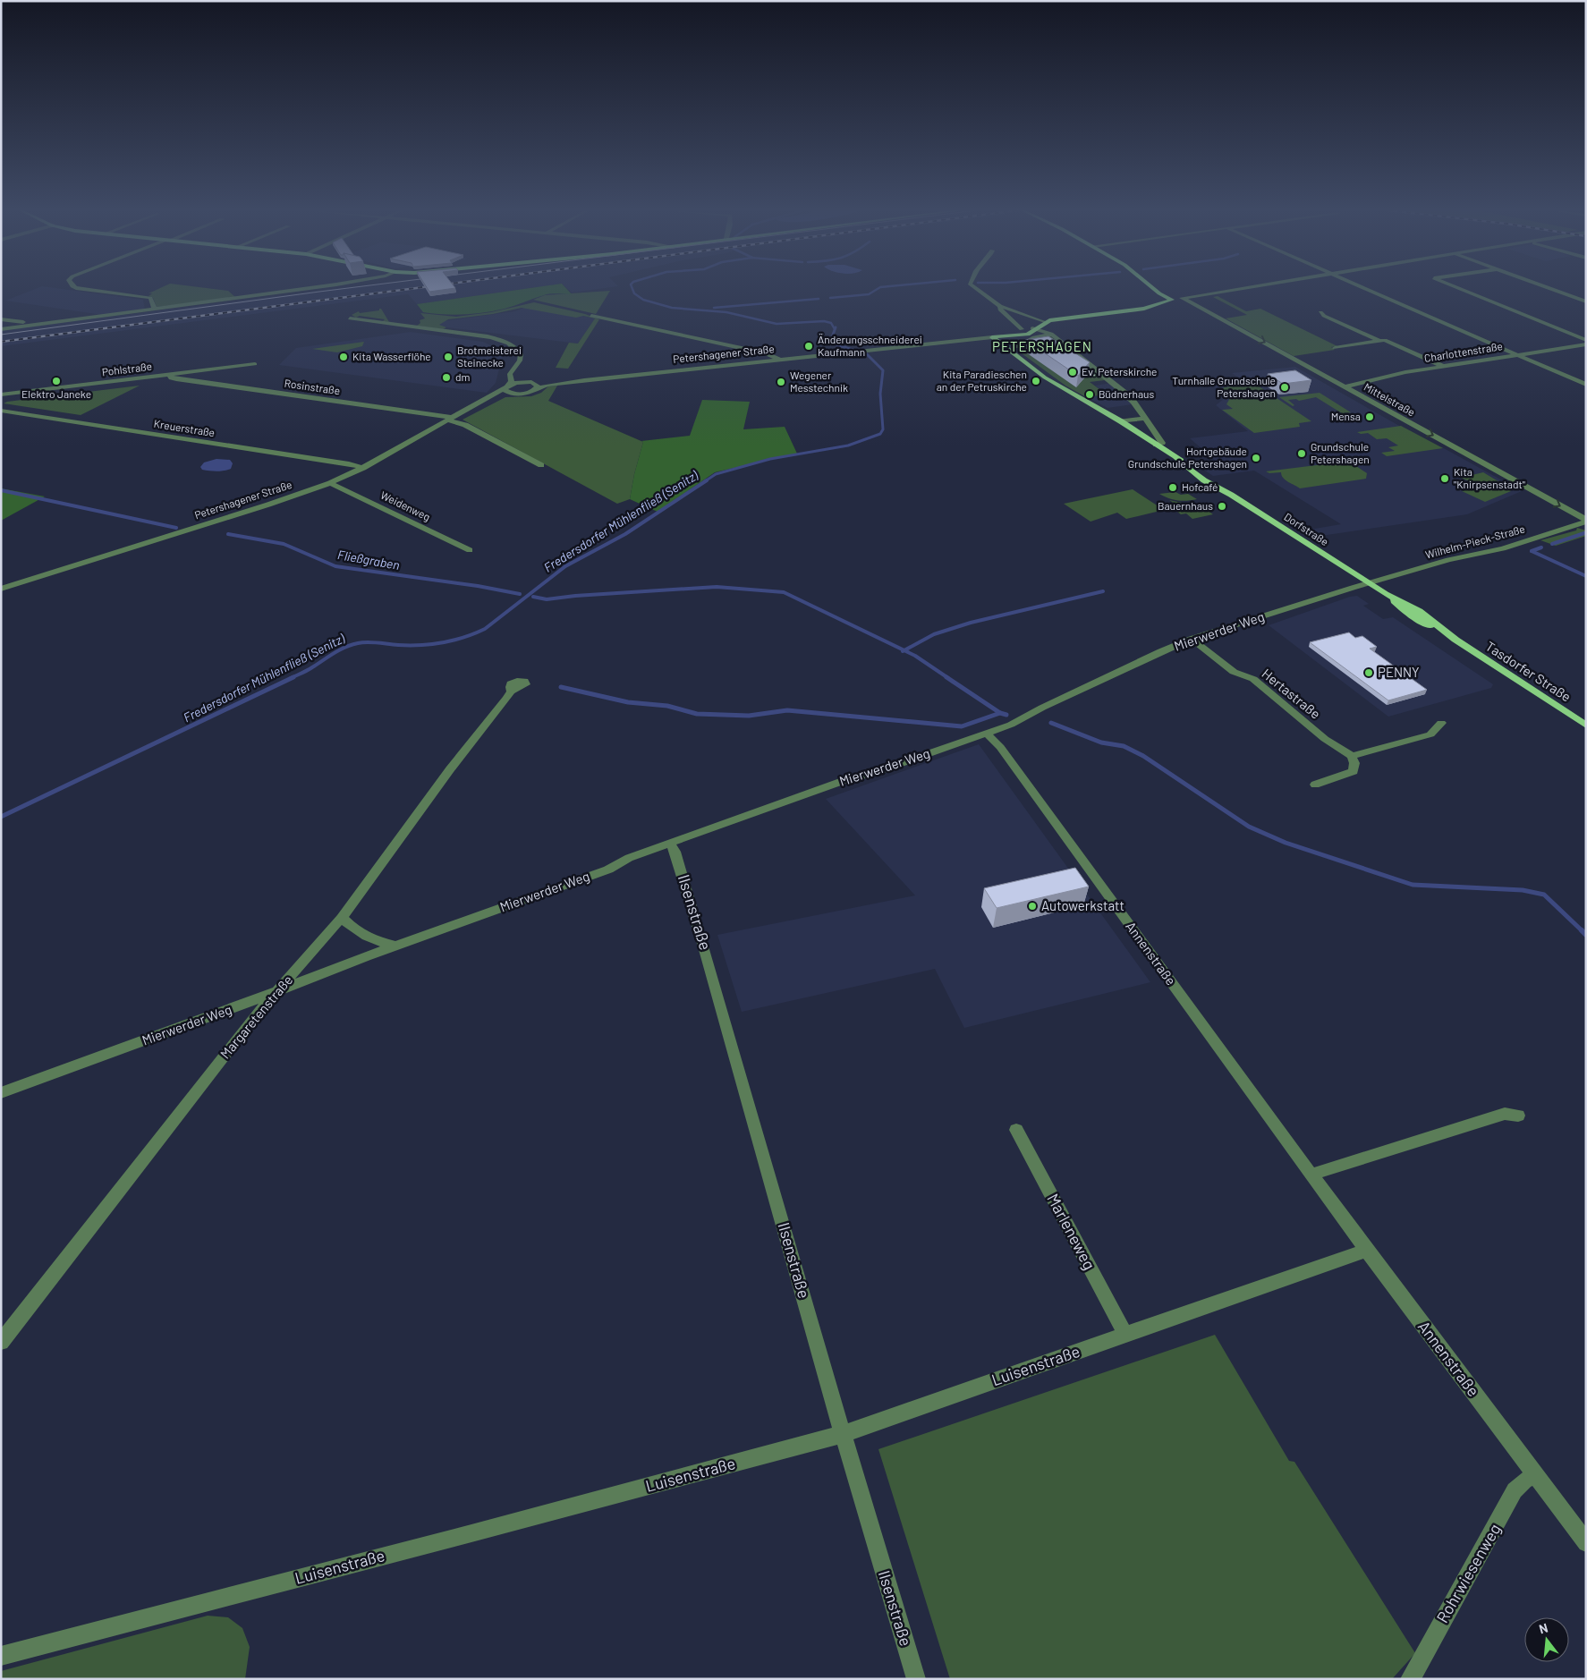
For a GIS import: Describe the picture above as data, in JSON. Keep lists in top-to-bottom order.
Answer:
{
  "streets": {
    "main road": ["Dorfstraße", "Tasdorfer Straße"],
    "street": [
      "Charlottenstraße",
      "Petershagener Straße",
      "Pohlstraße",
      "Rosinstraße",
      "Mittelstraße",
      "Kreuerstraße",
      "Weidenweg",
      "Wilhelm-Pieck-Straße",
      "Mierwerder Weg",
      "Hertastraße",
      "Ilsenstraße",
      "Annenstraße",
      "Margaretenstraße",
      "Marleneweg",
      "Luisenstraße",
      "Rohrwiesenweg"
    ]
  },
  "crossings": [
    ["Charlottenstraße", "Mittelstraße"],
    ["Petershagener Straße", "Rosinstraße"],
    ["Petershagener Straße", "Kreuerstraße"],
    ["Petershagener Straße", "Weidenweg"],
    ["Petershagener Straße", "Dorfstraße"],
    ["Pohlstraße", "Rosinstraße"],
    ["Mittelstraße", "Wilhelm-Pieck-Straße"],
    ["Dorfstraße", "Wilhelm-Pieck-Straße"],
    ["Dorfstraße", "Mierwerder Weg"],
    ["Dorfstraße", "Tasdorfer Straße"],
    ["Wilhelm-Pieck-Straße", "Mierwerder Weg"],
    ["Wilhelm-Pieck-Straße", "Tasdorfer Straße"],
    ["Mierwerder Weg", "Tasdorfer Straße"],
    ["Mierwerder Weg", "Hertastraße"],
    ["Mierwerder Weg", "Ilsenstraße"],
    ["Mierwerder Weg", "Annenstraße"],
    ["Mierwerder Weg", "Margaretenstraße"],
    ["Ilsenstraße", "Luisenstraße"],
    ["Annenstraße", "Luisenstraße"],
    ["Annenstraße", "Rohrwiesenweg"],
    ["Marleneweg", "Luisenstraße"]
  ],
  "districts": ["PETERSHAGEN"],
  "water": ["Fredersdorfer Mühlenfließ (Senitz)", "Fließgraben"],
  "places": [
    "Änderungsschneiderei Kaufmann",
    "Kita Wasserflöhe",
    "Brotmeisterei Steinecke",
    "Ev. Peterskirche",
    "dm",
    "Elektro Janeke",
    "Kita Paradieschen an der Petruskirche",
    "Wegener Messtechnik",
    "Turnhalle Grundschule Petershagen",
    "Büdnerhaus",
    "Mensa",
    "Grundschule Petershagen",
    "Hortgebäude Grundschule Petershagen",
    "Kita \"Knirpsenstadt\"",
    "Hofcafé",
    "Bauernhaus",
    "PENNY",
    "Autowerkstatt"
  ],
  "north": "top"
}
